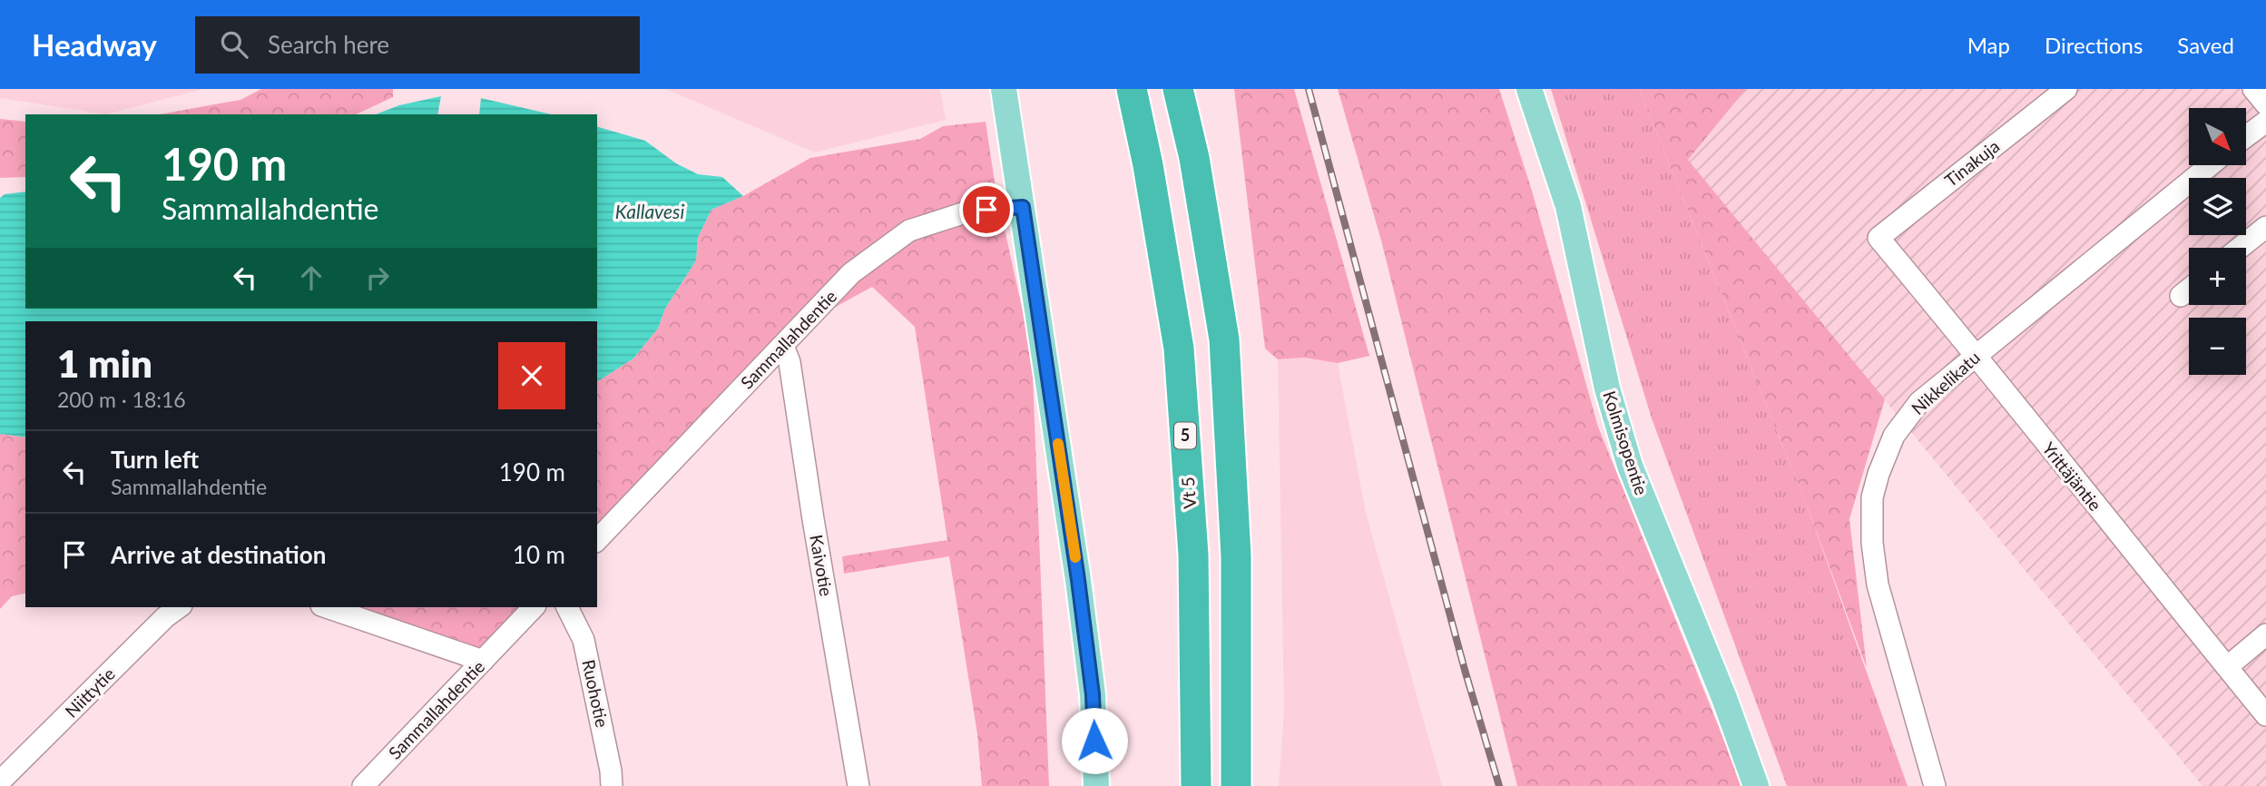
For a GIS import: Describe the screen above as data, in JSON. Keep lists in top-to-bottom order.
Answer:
{
  "streets": {
    "highway": ["5", "Vt 5"],
    "main road": ["Kolmisopentie"],
    "street": [
      "Tinakuja",
      "Sammallahdentie",
      "Nikkelikatu",
      "Yrittäjäntie",
      "Kaivotie",
      "Niittytie",
      "Ruohotie"
    ]
  },
  "crossings": [
    ["Tinakuja", "Yrittäjäntie"],
    ["Sammallahdentie", "Kaivotie"],
    ["Nikkelikatu", "Yrittäjäntie"]
  ],
  "water": ["Kallavesi"],
  "north": "bottom right",
  "page": {
    "header": "Headway",
    "search": "Search here",
    "nav": ["Map", "Directions", "Saved"],
    "map_buttons": ["+", "−"],
    "turn": ["190 m", "Sammallahdentie"],
    "heading": ["1 min", "200 m · 18:16"],
    "list": [
      {
        "name": "Turn left",
        "note": "Sammallahdentie",
        "value": "190 m"
      },
      {
        "name": "Arrive at destination",
        "value": "10 m"
      }
    ]
  }
}
